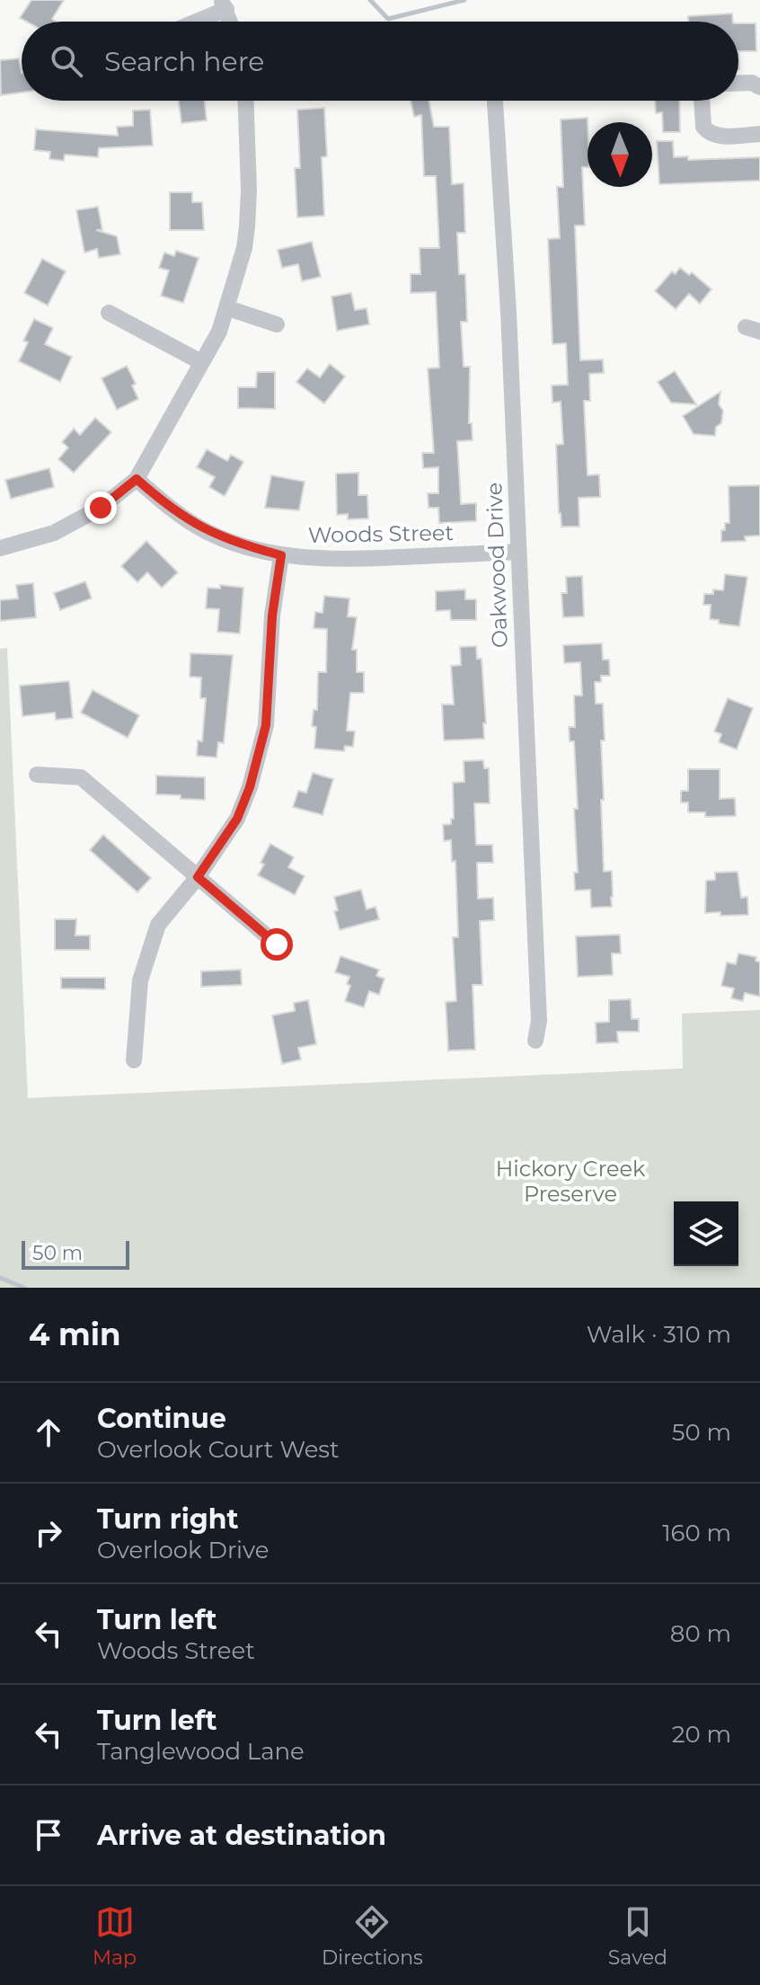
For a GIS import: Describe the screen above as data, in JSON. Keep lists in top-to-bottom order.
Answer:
{
  "streets": {
    "street": ["Woods Street", "Oakwood Drive"]
  },
  "crossings": [
    ["Woods Street", "Oakwood Drive"]
  ],
  "parks": ["Hickory Creek Preserve"],
  "scale_bar": "50 m",
  "north": "bottom",
  "page": {
    "search": "Search here",
    "scale": "50 m",
    "heading": ["4 min", "Walk · 310 m"],
    "list": [
      ["Continue", "Overlook Court West", "50 m"],
      ["Turn right", "Overlook Drive", "160 m"],
      ["Turn left", "Woods Street", "80 m"],
      ["Turn left", "Tanglewood Lane", "20 m"],
      "Arrive at destination"
    ],
    "nav": ["Map", "Directions", "Saved"]
  }
}
